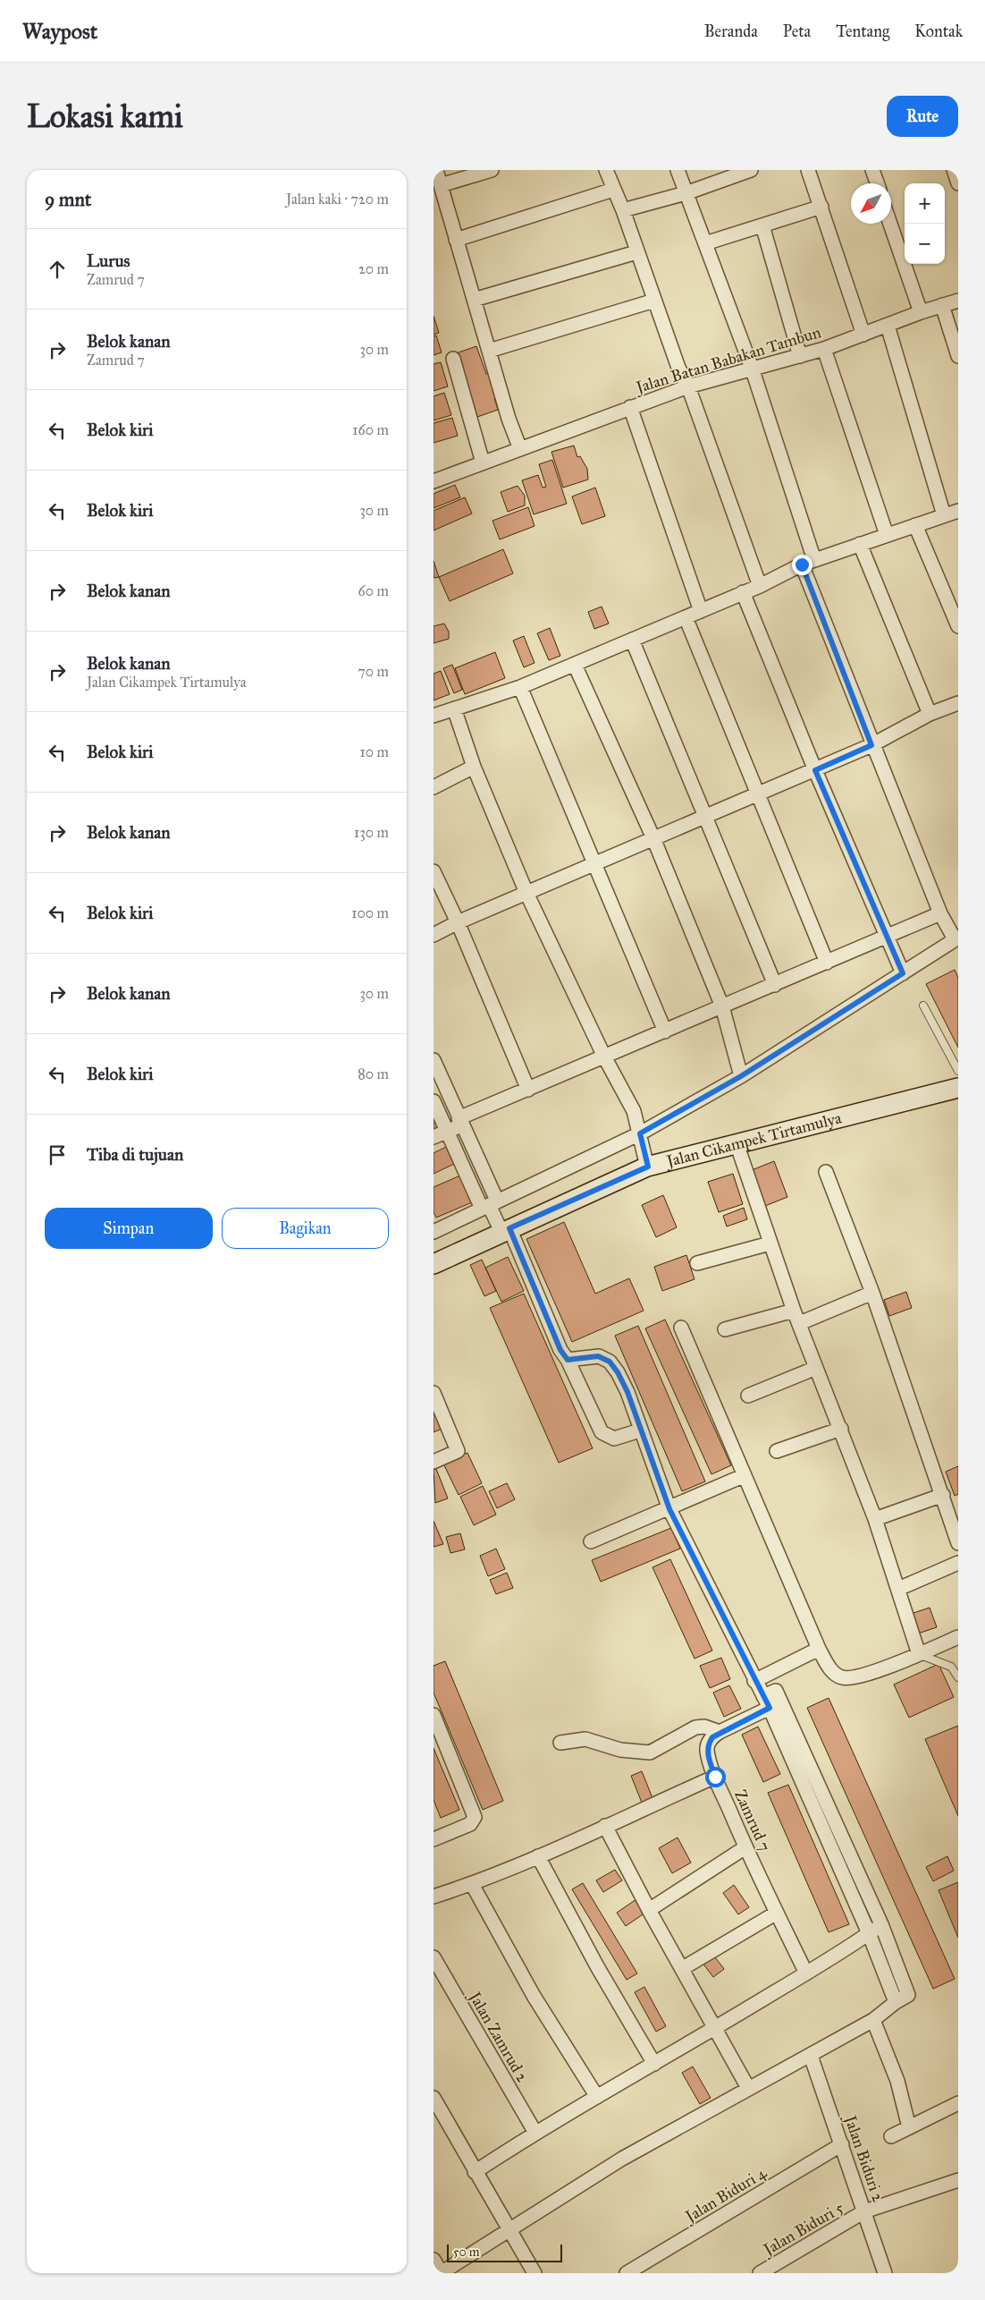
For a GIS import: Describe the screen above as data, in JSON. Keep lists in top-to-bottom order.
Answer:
{
  "streets": {
    "street": [
      "Jalan Batan Babakan Tambun",
      "Jalan Cikampek Tirtamulya",
      "Zamrud 7",
      "Jalan Zamrud 2",
      "Jalan Biduri 2",
      "Jalan Biduri 4",
      "Jalan Biduri 5"
    ]
  },
  "crossings": [
    ["Jalan Biduri 2", "Jalan Biduri 4"],
    ["Jalan Biduri 2", "Jalan Biduri 5"]
  ],
  "scale_bar": "50 m",
  "north": "bottom left",
  "page": {
    "header": "Waypost",
    "nav": [
      "Beranda",
      "Peta",
      "Tentang",
      "Kontak"
    ],
    "buttons": [
      "Rute",
      ["Simpan", "Bagikan"]
    ],
    "title": "Lokasi kami",
    "heading": ["9 mnt", "Jalan kaki · 720 m"],
    "map_buttons": ["+", "−"],
    "list": [
      ["Lurus", "Zamrud 7", "20 m"],
      ["Belok kanan", "Zamrud 7", "30 m"],
      ["Belok kiri", "160 m"],
      ["Belok kiri", "30 m"],
      ["Belok kanan", "60 m"],
      ["Belok kanan", "Jalan Cikampek Tirtamulya", "70 m"],
      ["Belok kiri", "10 m"],
      ["Belok kanan", "130 m"],
      ["Belok kiri", "100 m"],
      ["Belok kanan", "30 m"],
      ["Belok kiri", "80 m"],
      "Tiba di tujuan"
    ],
    "scale": "50 m"
  }
}
